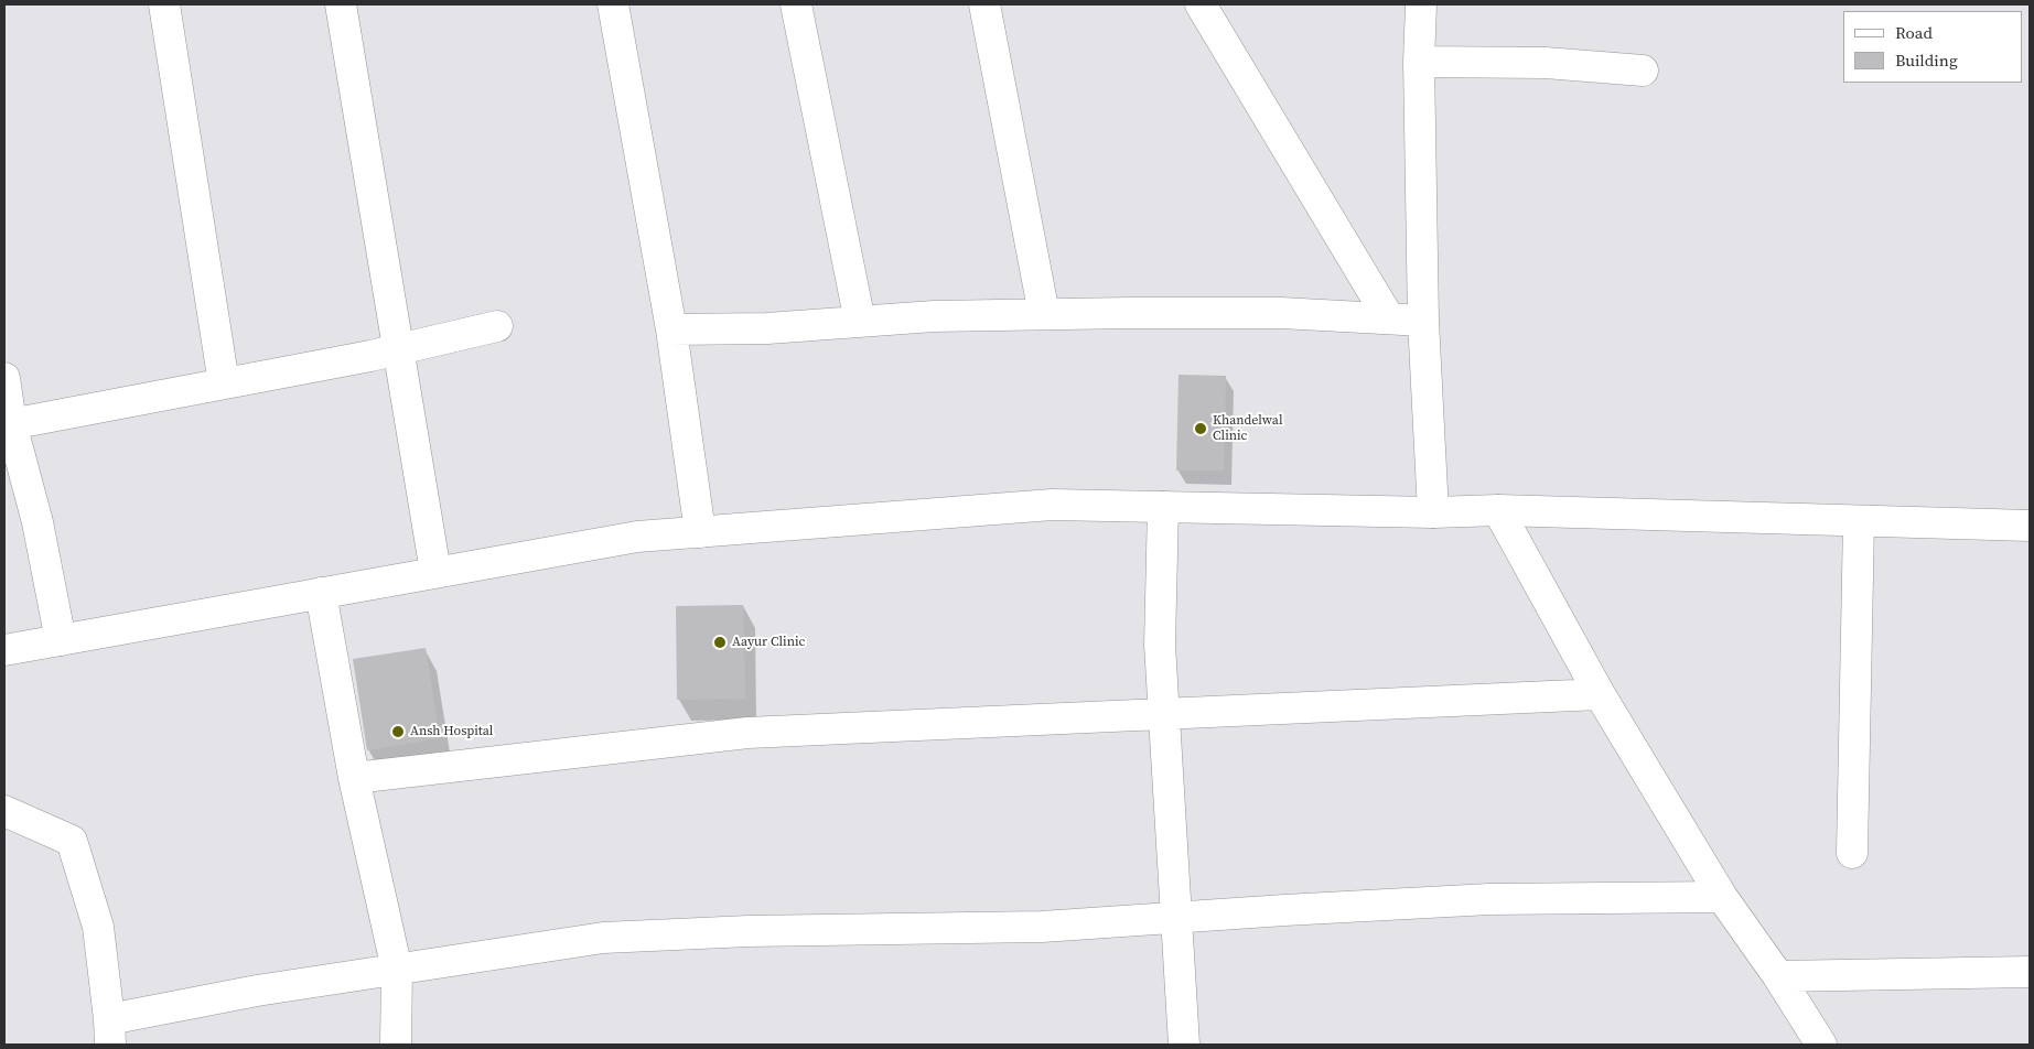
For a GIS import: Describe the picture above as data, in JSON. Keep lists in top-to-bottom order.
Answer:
{
  "places": ["Khandelwal Clinic", "Aayur Clinic", "Ansh Hospital"],
  "legend": ["Road", "Building"]
}
